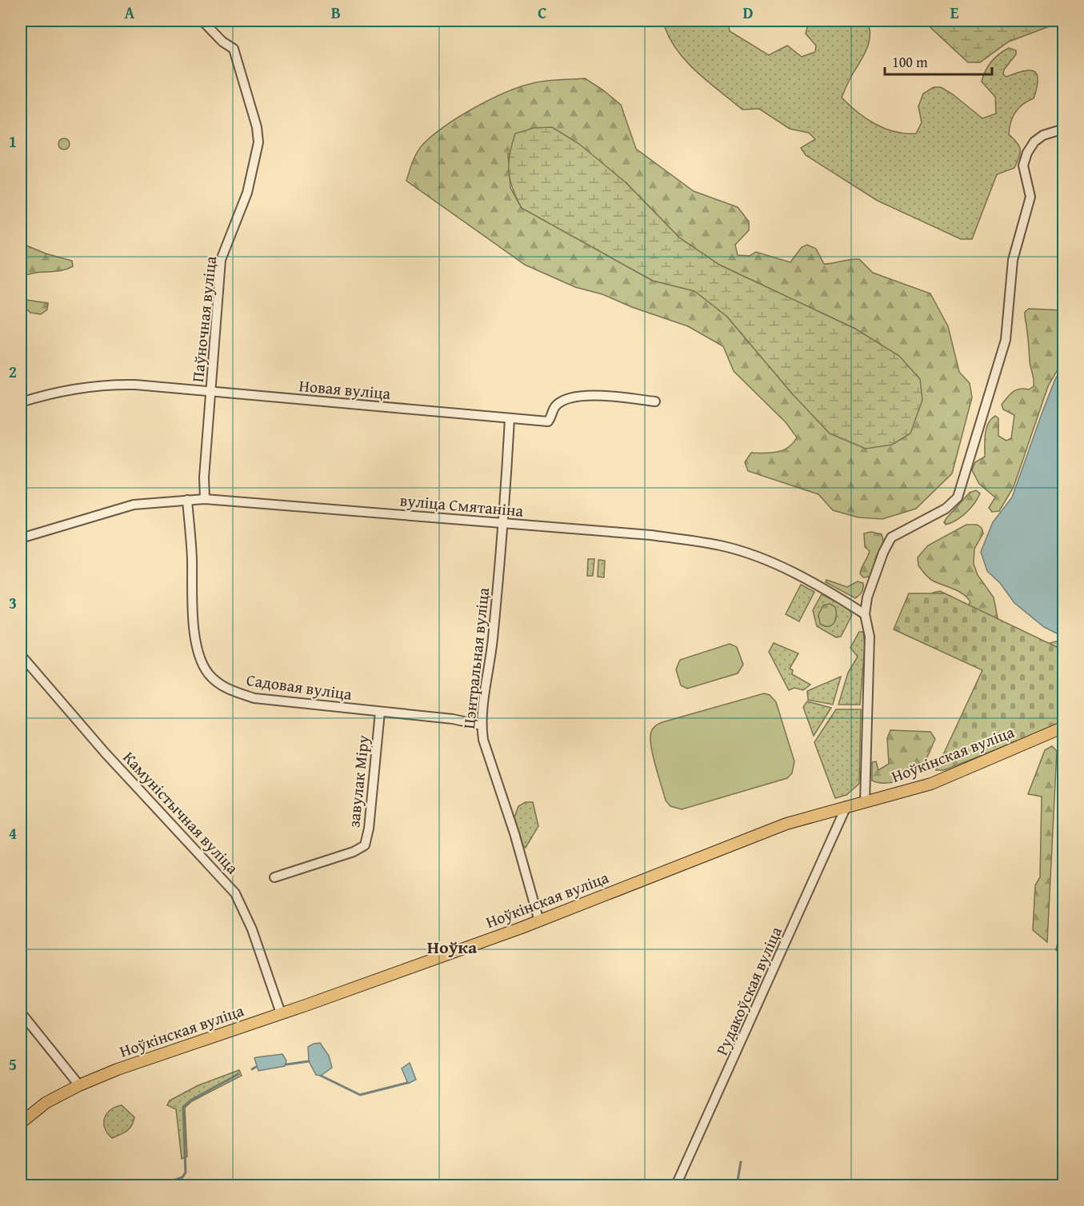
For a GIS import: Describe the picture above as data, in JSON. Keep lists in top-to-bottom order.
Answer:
{
  "streets": {
    "main road": ["Ноўкінская вуліца"],
    "street": [
      "Паўночная вуліца",
      "Новая вуліца",
      "вуліца Смятаніна",
      "Цэнтральная вуліца",
      "Садовая вуліца",
      "завулак Міру",
      "Камуністычная вуліца",
      "Рудакоўская вуліца"
    ]
  },
  "crossings": [
    ["Паўночная вуліца", "Новая вуліца"],
    ["Паўночная вуліца", "вуліца Смятаніна"],
    ["Новая вуліца", "Цэнтральная вуліца"],
    ["вуліца Смятаніна", "Цэнтральная вуліца"],
    ["вуліца Смятаніна", "Садовая вуліца"],
    ["Цэнтральная вуліца", "Садовая вуліца"],
    ["Цэнтральная вуліца", "Ноўкінская вуліца"],
    ["Садовая вуліца", "завулак Міру"],
    ["Ноўкінская вуліца", "Камуністычная вуліца"],
    ["Ноўкінская вуліца", "Рудакоўская вуліца"]
  ],
  "districts": ["Ноўка"],
  "scale_bar": "100 m",
  "grid": {
    "columns": [
      "A",
      "B",
      "C",
      "D",
      "E"
    ],
    "rows": [
      "1",
      "2",
      "3",
      "4",
      "5"
    ]
  }
}
